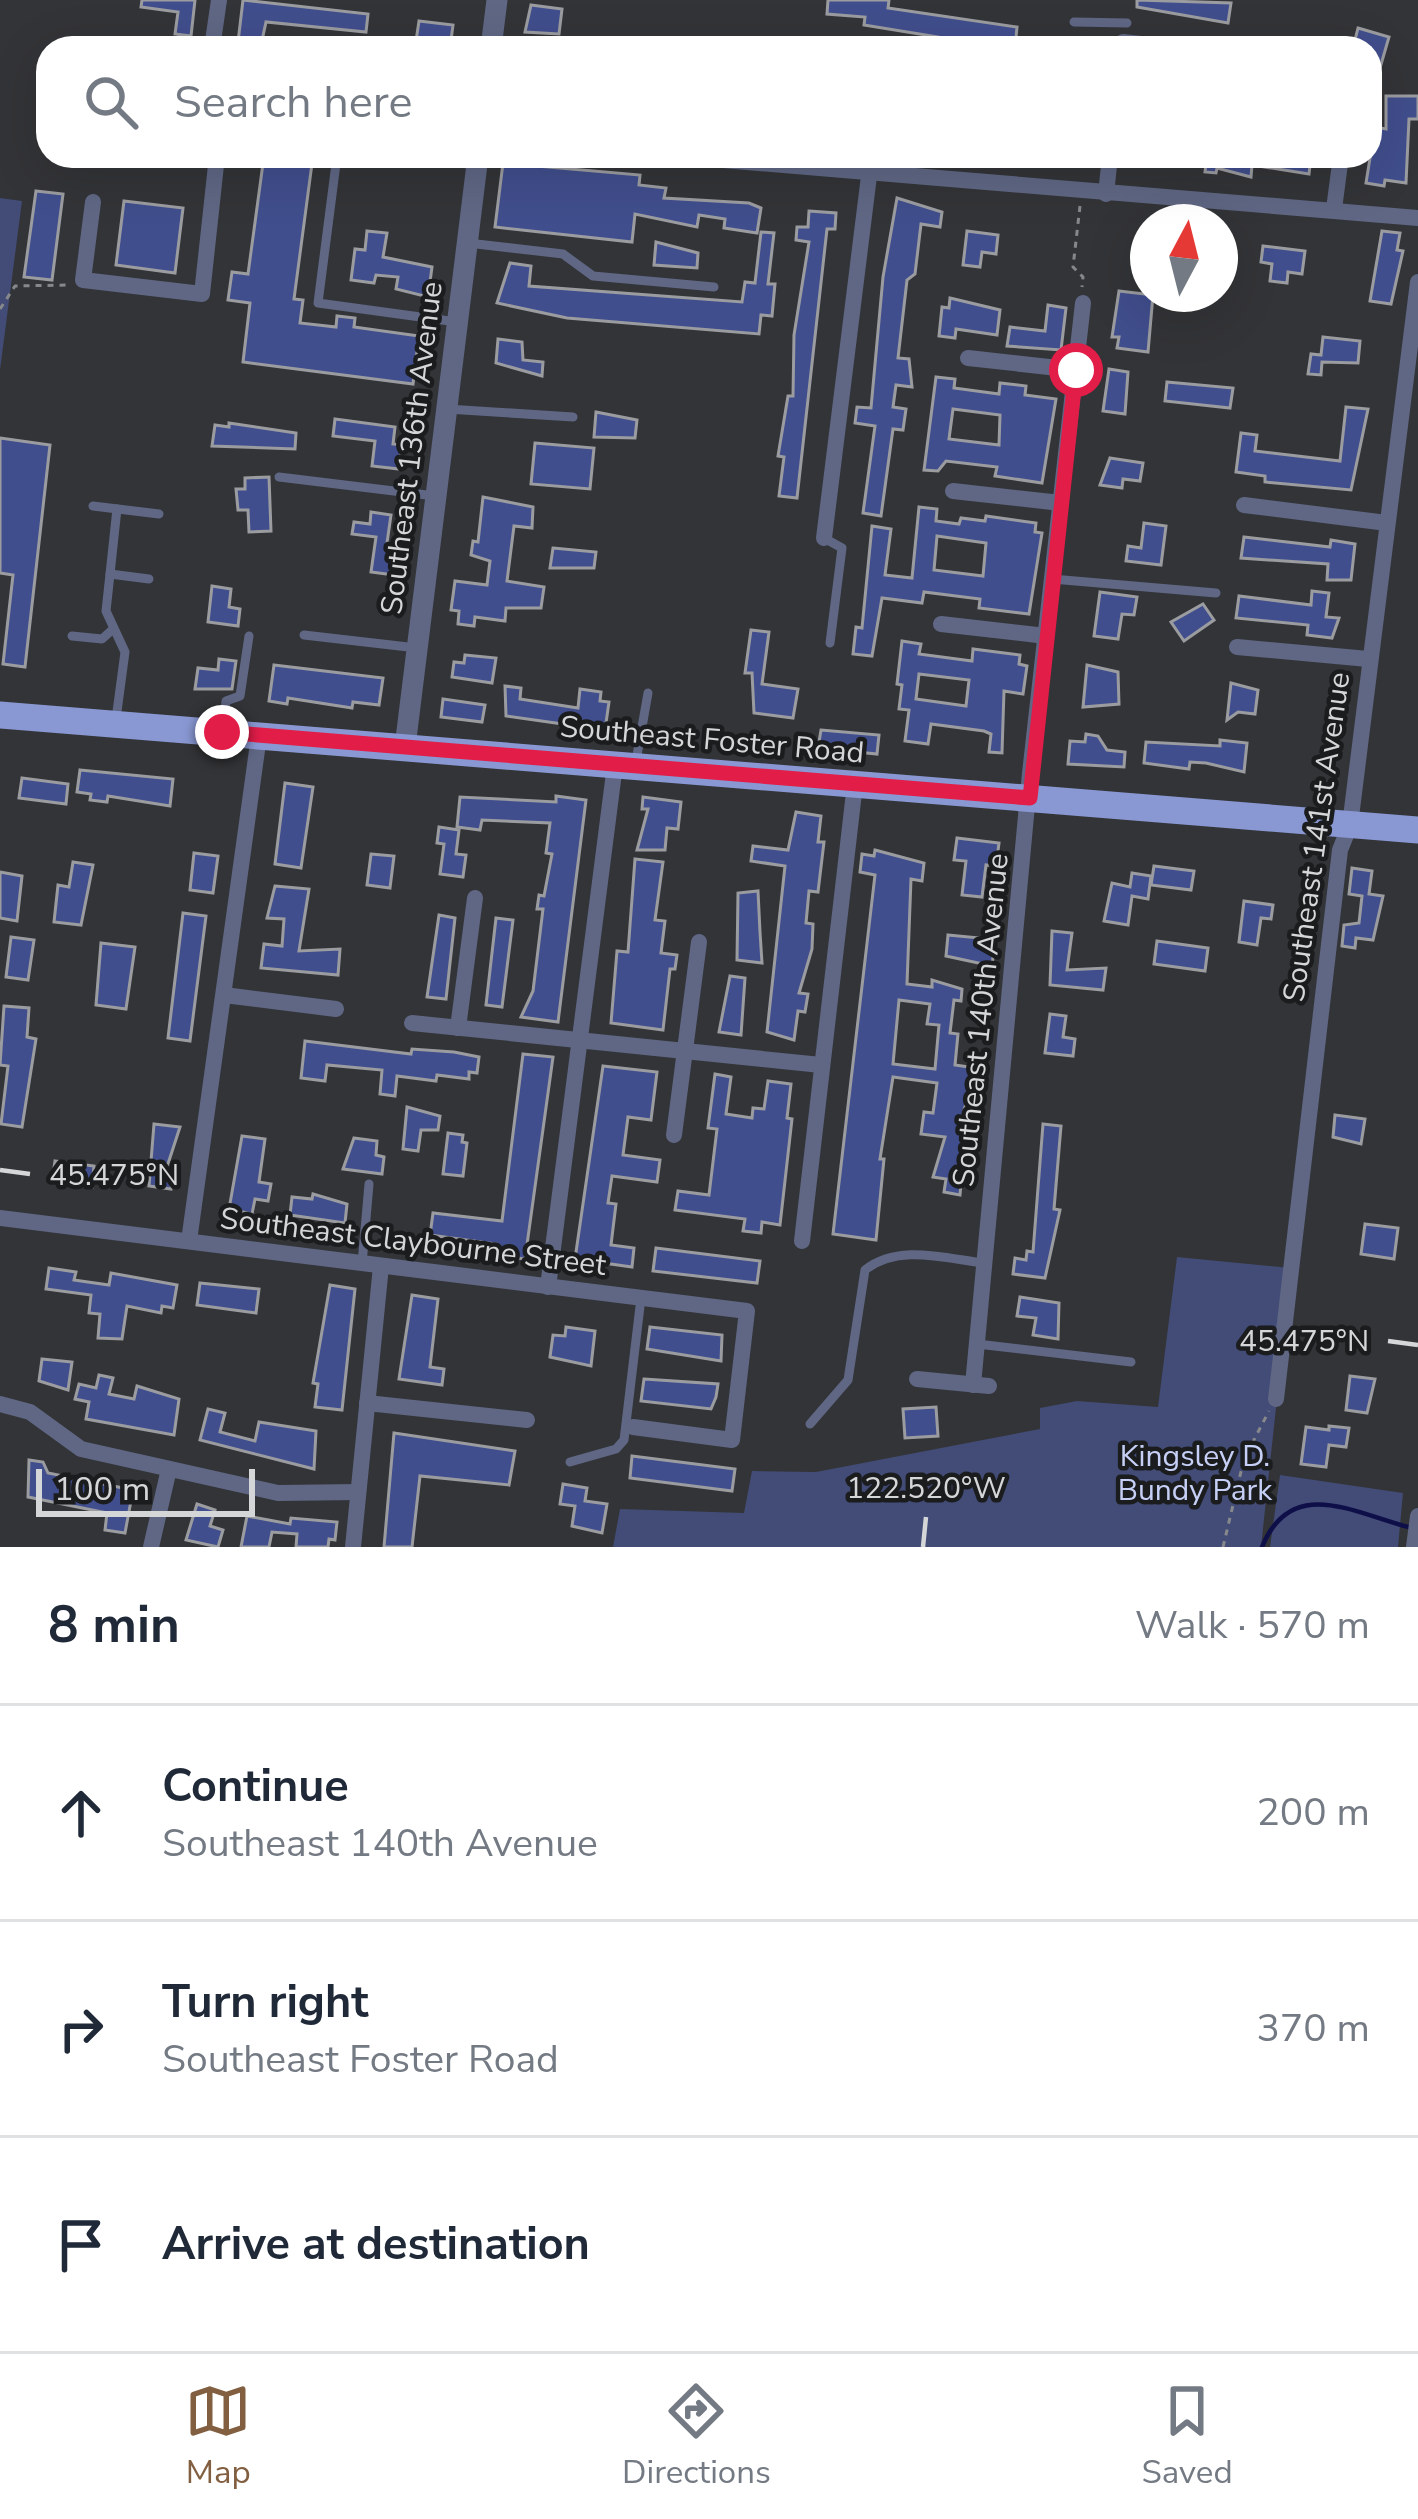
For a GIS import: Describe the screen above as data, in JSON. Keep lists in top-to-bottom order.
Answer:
{
  "streets": {
    "main road": ["Southeast Foster Road"],
    "street": [
      "Southeast 136th Avenue",
      "Southeast 141st Avenue",
      "Southeast 140th Avenue",
      "Southeast Claybourne Street"
    ]
  },
  "crossings": [
    ["Southeast 136th Avenue", "Southeast Foster Road"],
    ["Southeast Foster Road", "Southeast 141st Avenue"],
    ["Southeast Foster Road", "Southeast 140th Avenue"]
  ],
  "parks": ["Kingsley D. Bundy Park"],
  "scale_bar": "100 m",
  "north": "top",
  "page": {
    "search": "Search here",
    "scale": "100 m",
    "heading": ["8 min", "Walk · 570 m"],
    "list": [
      ["Continue", "Southeast 140th Avenue", "200 m"],
      ["Turn right", "Southeast Foster Road", "370 m"],
      "Arrive at destination"
    ],
    "nav": ["Map", "Directions", "Saved"]
  },
  "coordinates": ["45.475°N", "122.520°W"]
}
